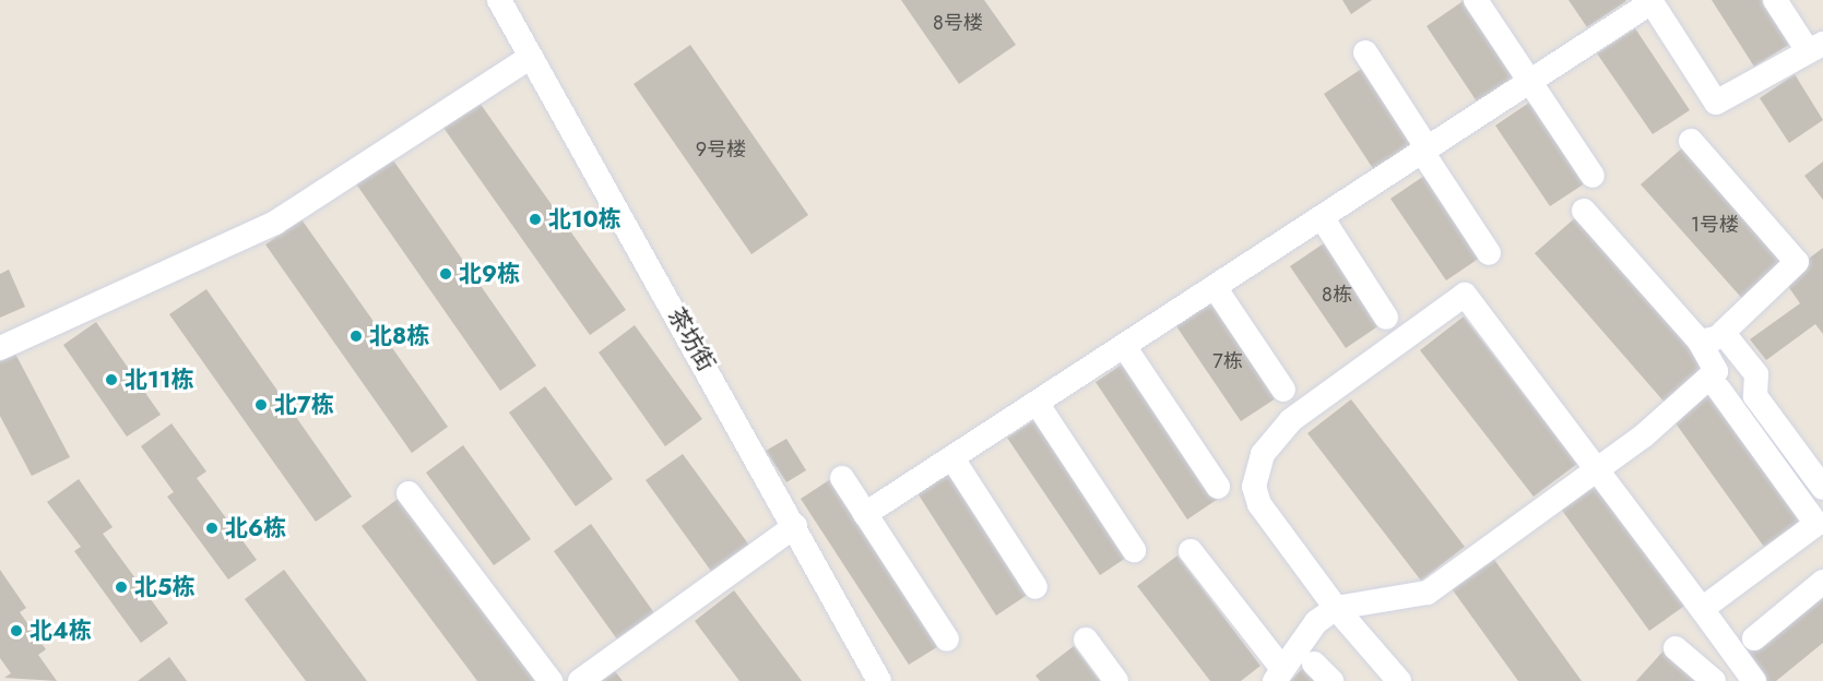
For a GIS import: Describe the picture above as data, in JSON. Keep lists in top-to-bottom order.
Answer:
{
  "streets": {
    "street": ["茶坊街"]
  },
  "places": [
    "北10栋",
    "北9栋",
    "北8栋",
    "北11栋",
    "北7栋",
    "北6栋",
    "北5栋",
    "北4栋"
  ],
  "house_numbers": [
    "8号楼",
    "9号楼",
    "1号楼",
    "8栋",
    "7栋"
  ]
}
